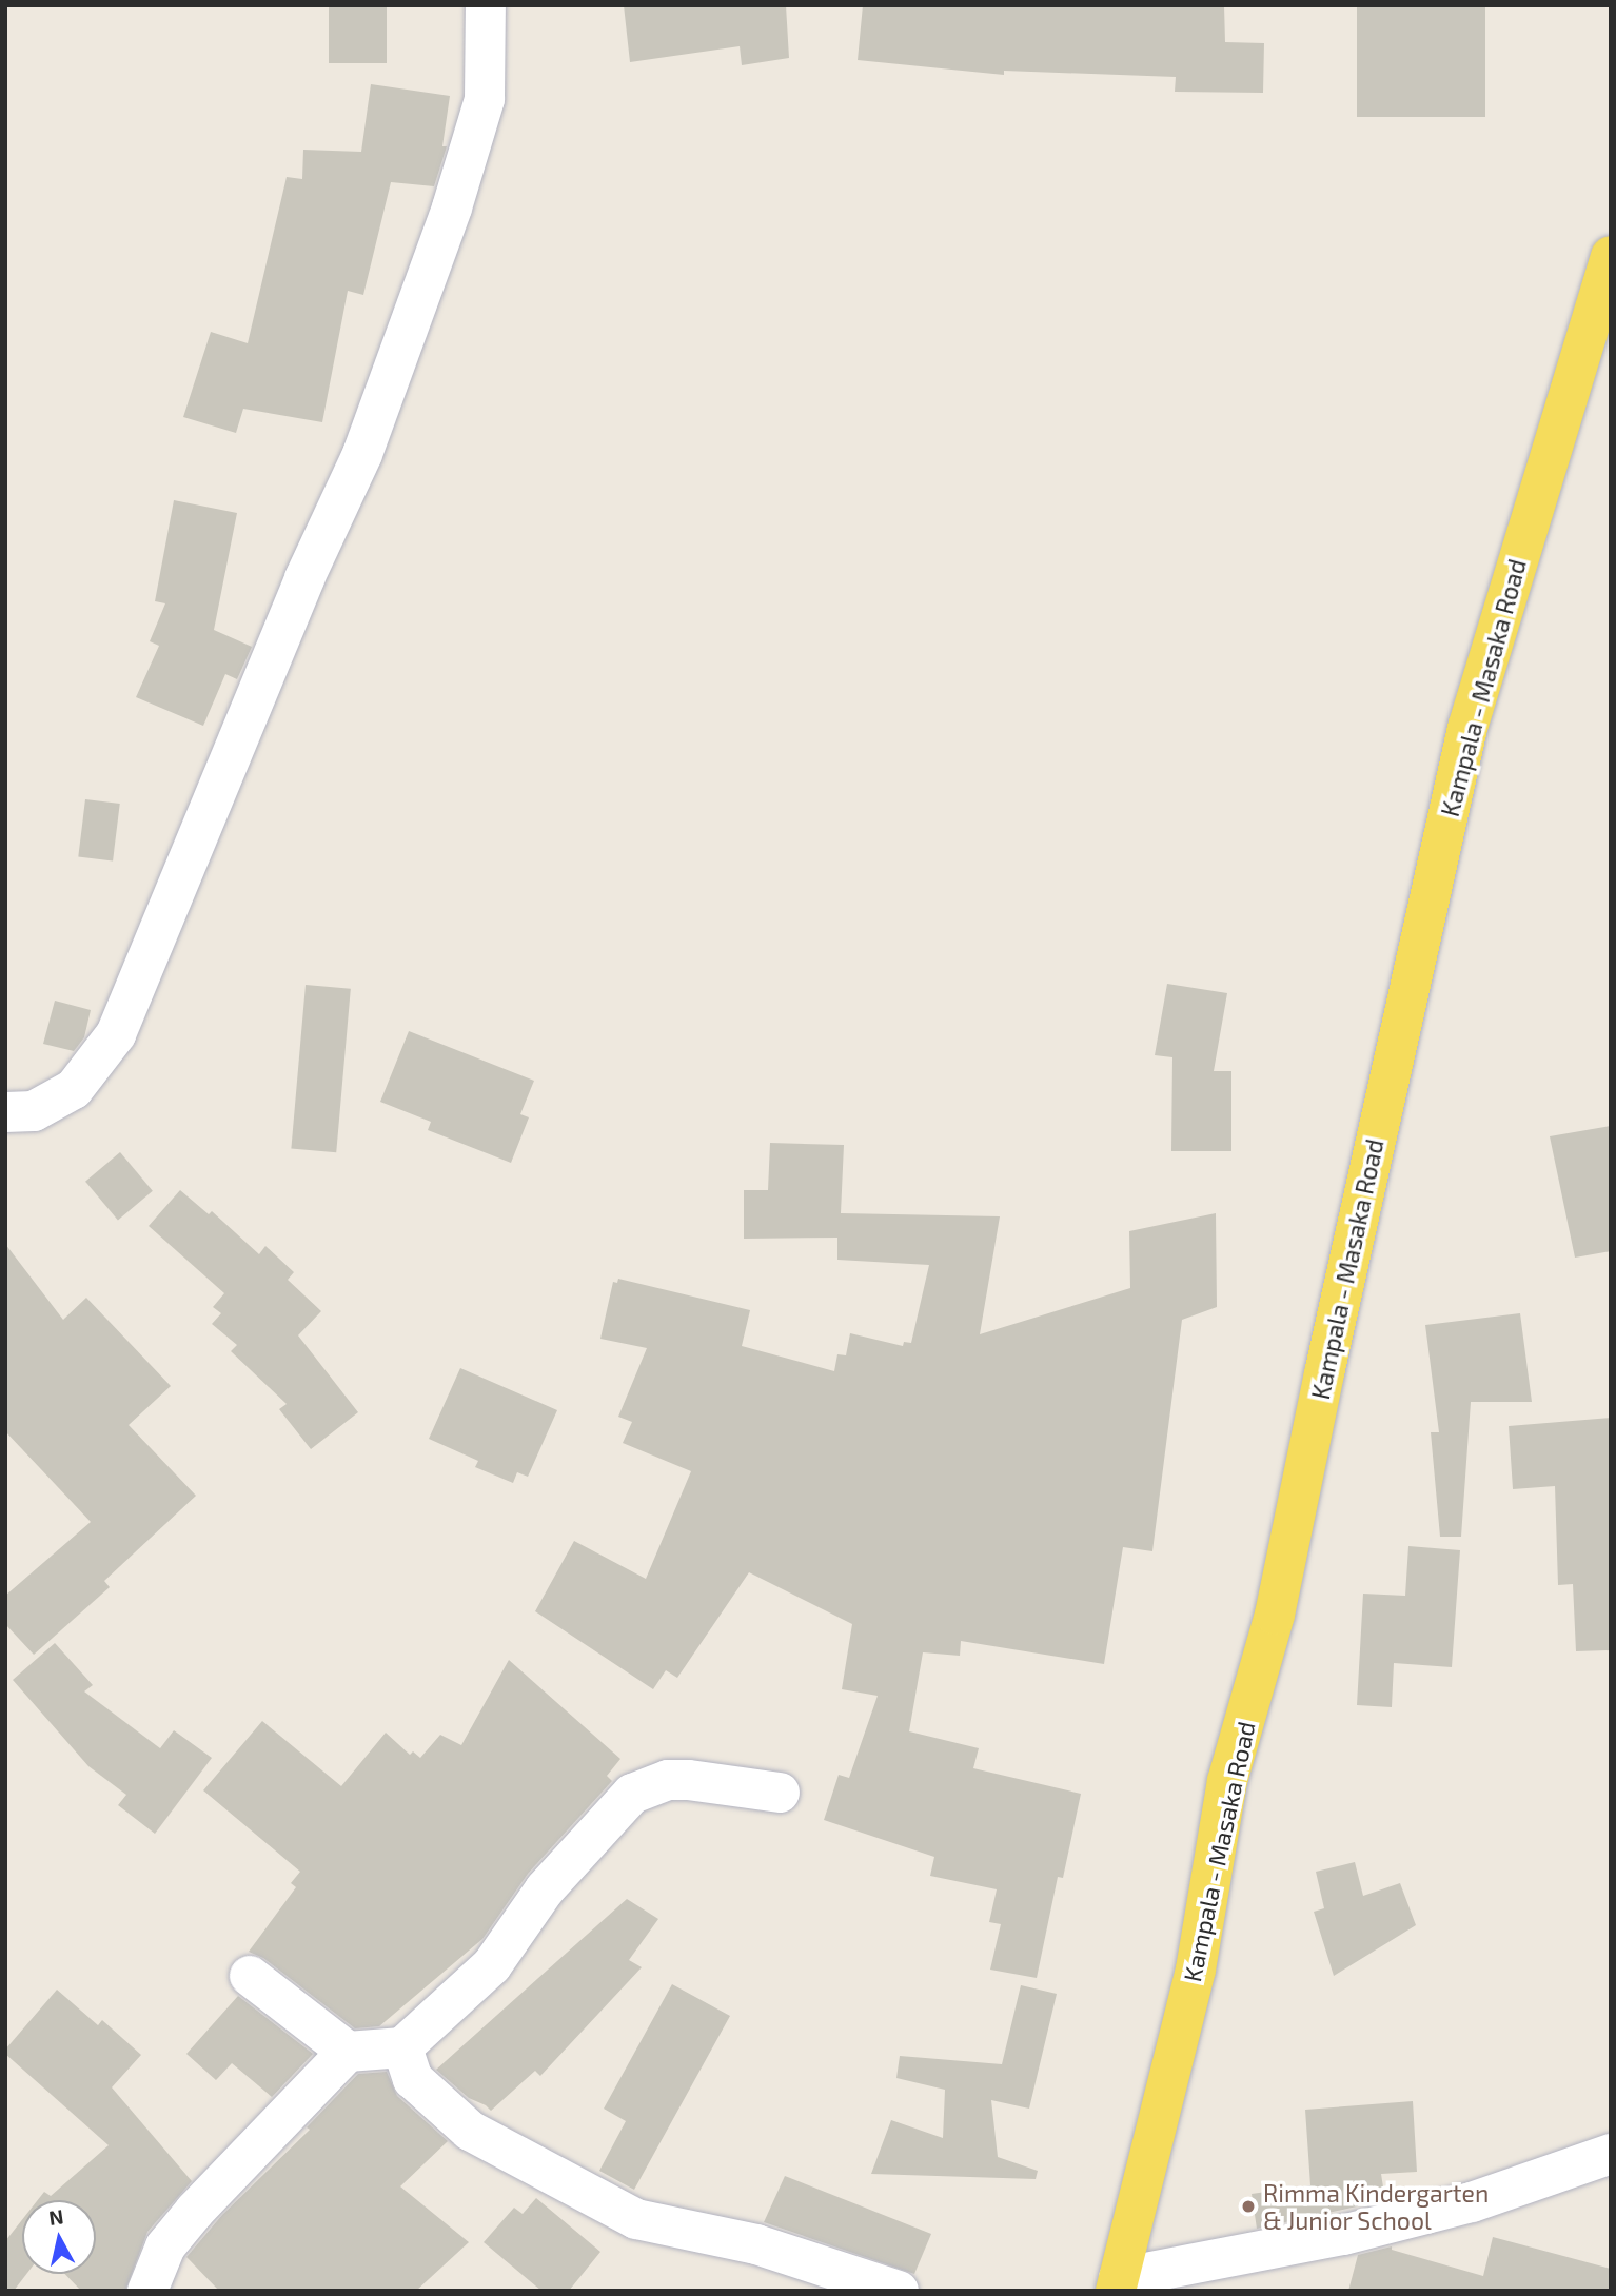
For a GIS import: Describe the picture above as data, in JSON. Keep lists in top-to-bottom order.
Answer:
{
  "streets": {
    "main road": ["Kampala - Masaka Road"]
  },
  "places": ["Rimma Kindergarten & Junior School"],
  "north": "top"
}
